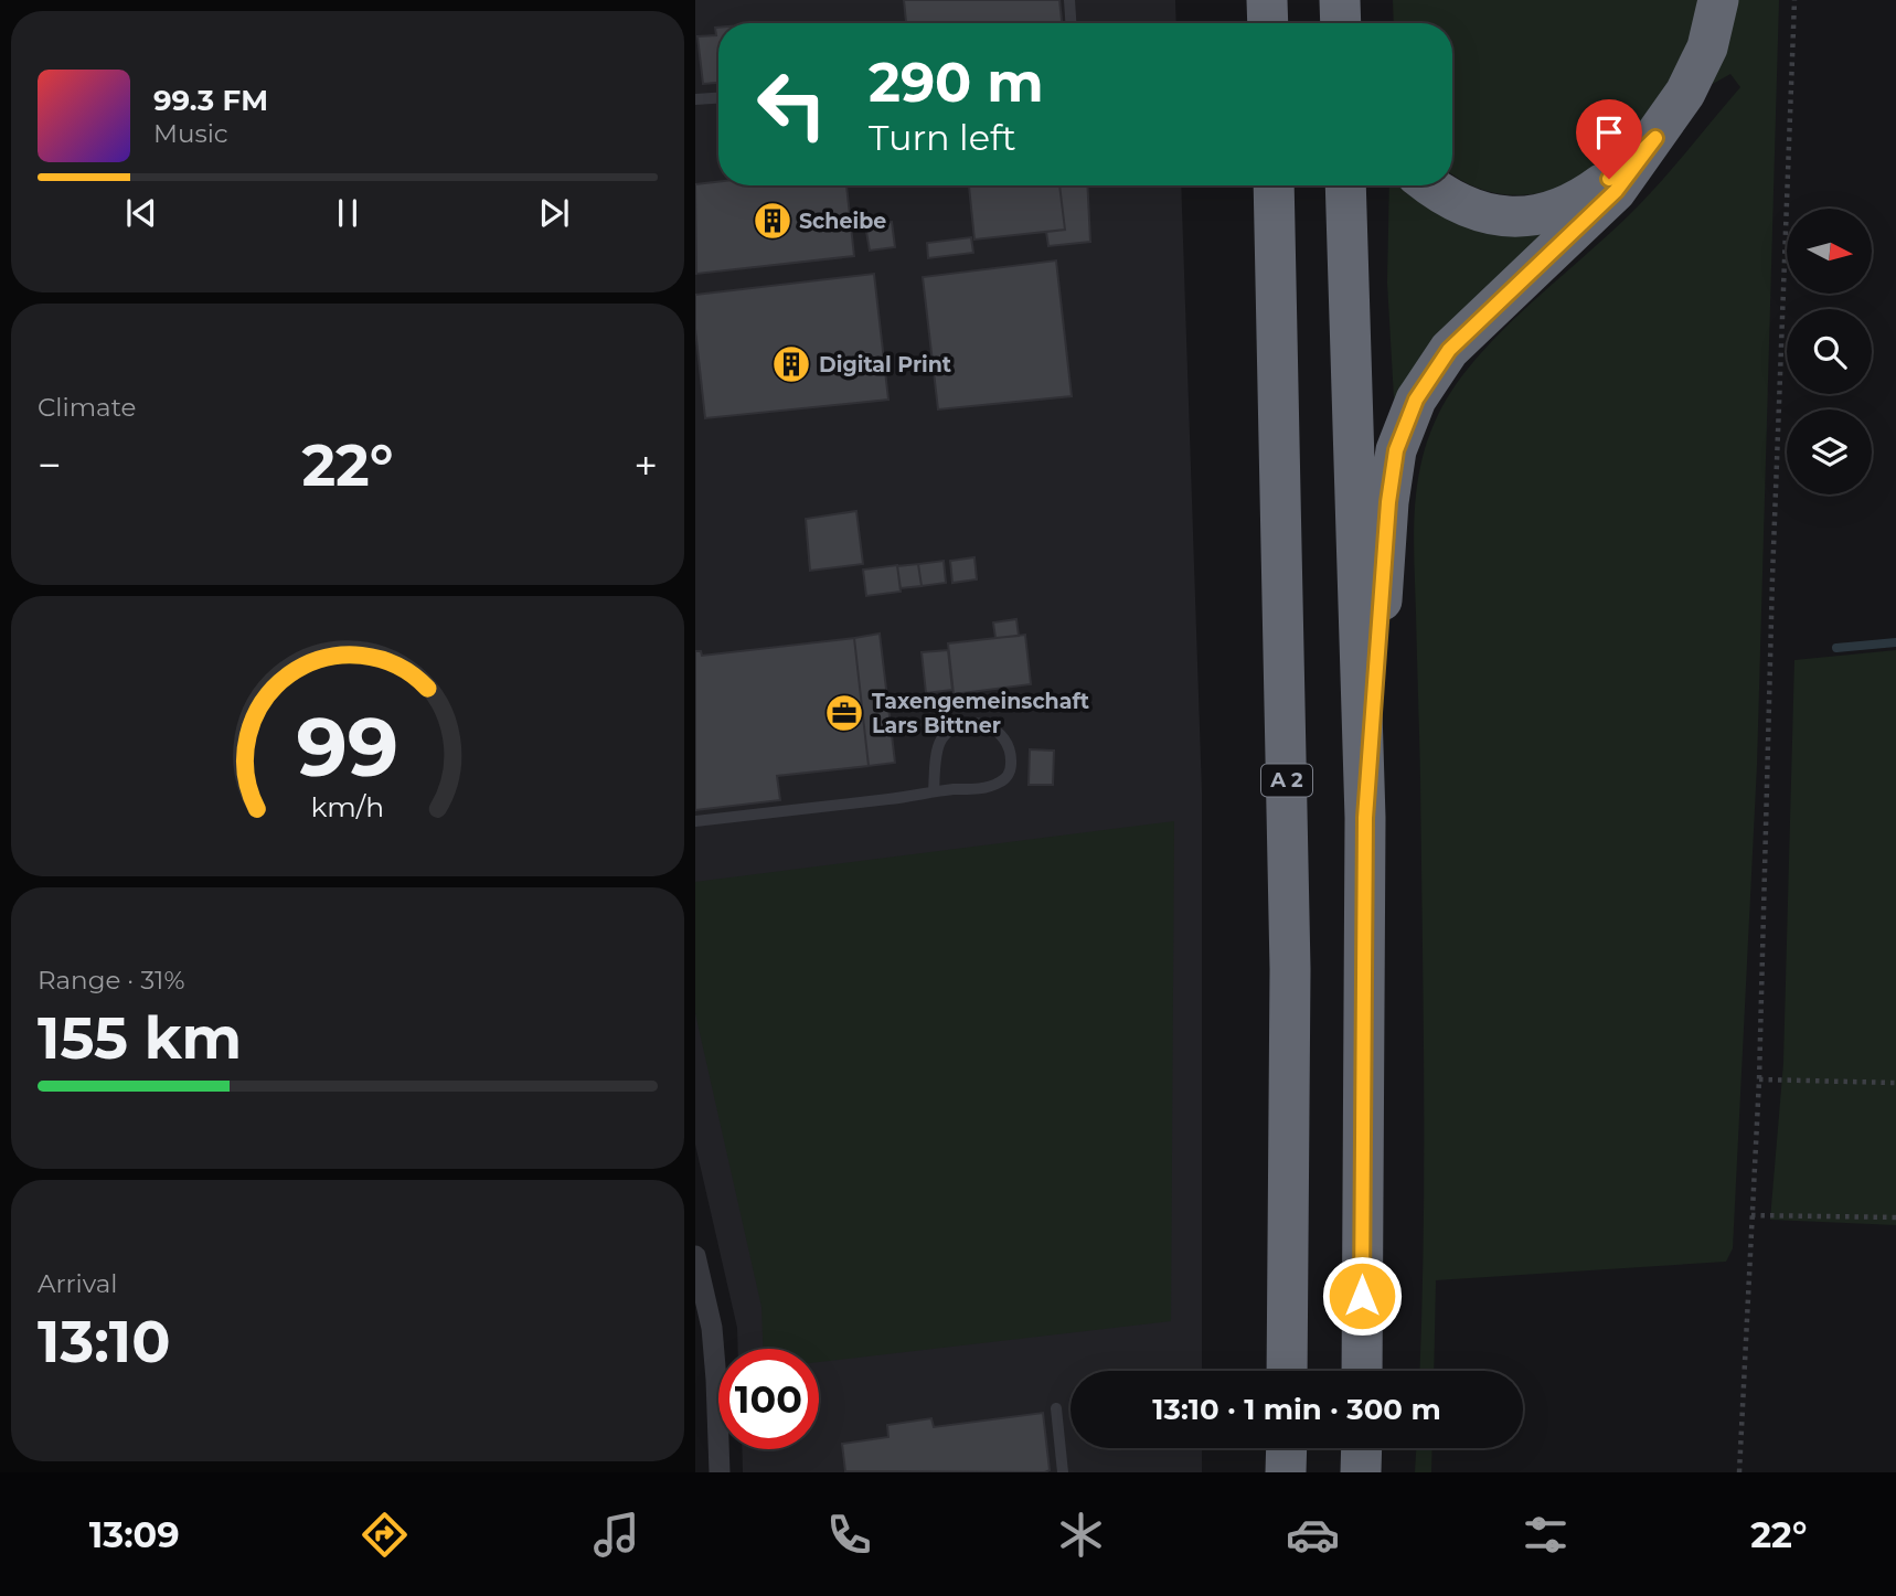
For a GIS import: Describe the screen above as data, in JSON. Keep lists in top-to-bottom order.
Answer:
{
  "streets": {
    "highway": ["A 2"]
  },
  "places": {
    "building": ["Scheibe", "Digital Print"],
    "office": ["Taxengemeinschaft Lars Bittner"]
  },
  "north": "right",
  "page": {
    "turn": ["290 m", "Turn left"],
    "song": ["99.3 FM", "Music"],
    "tile": [
      "Climate",
      ["Range · 31%", "155 km"],
      ["Arrival", "13:10"]
    ],
    "heat": ["−", "22°", "+"],
    "limit": "100",
    "trip": "13:10 · 1 min · 300 m",
    "tabs": ["13:09", "22°"],
    "gauge": ["99", "km/h"]
  }
}
